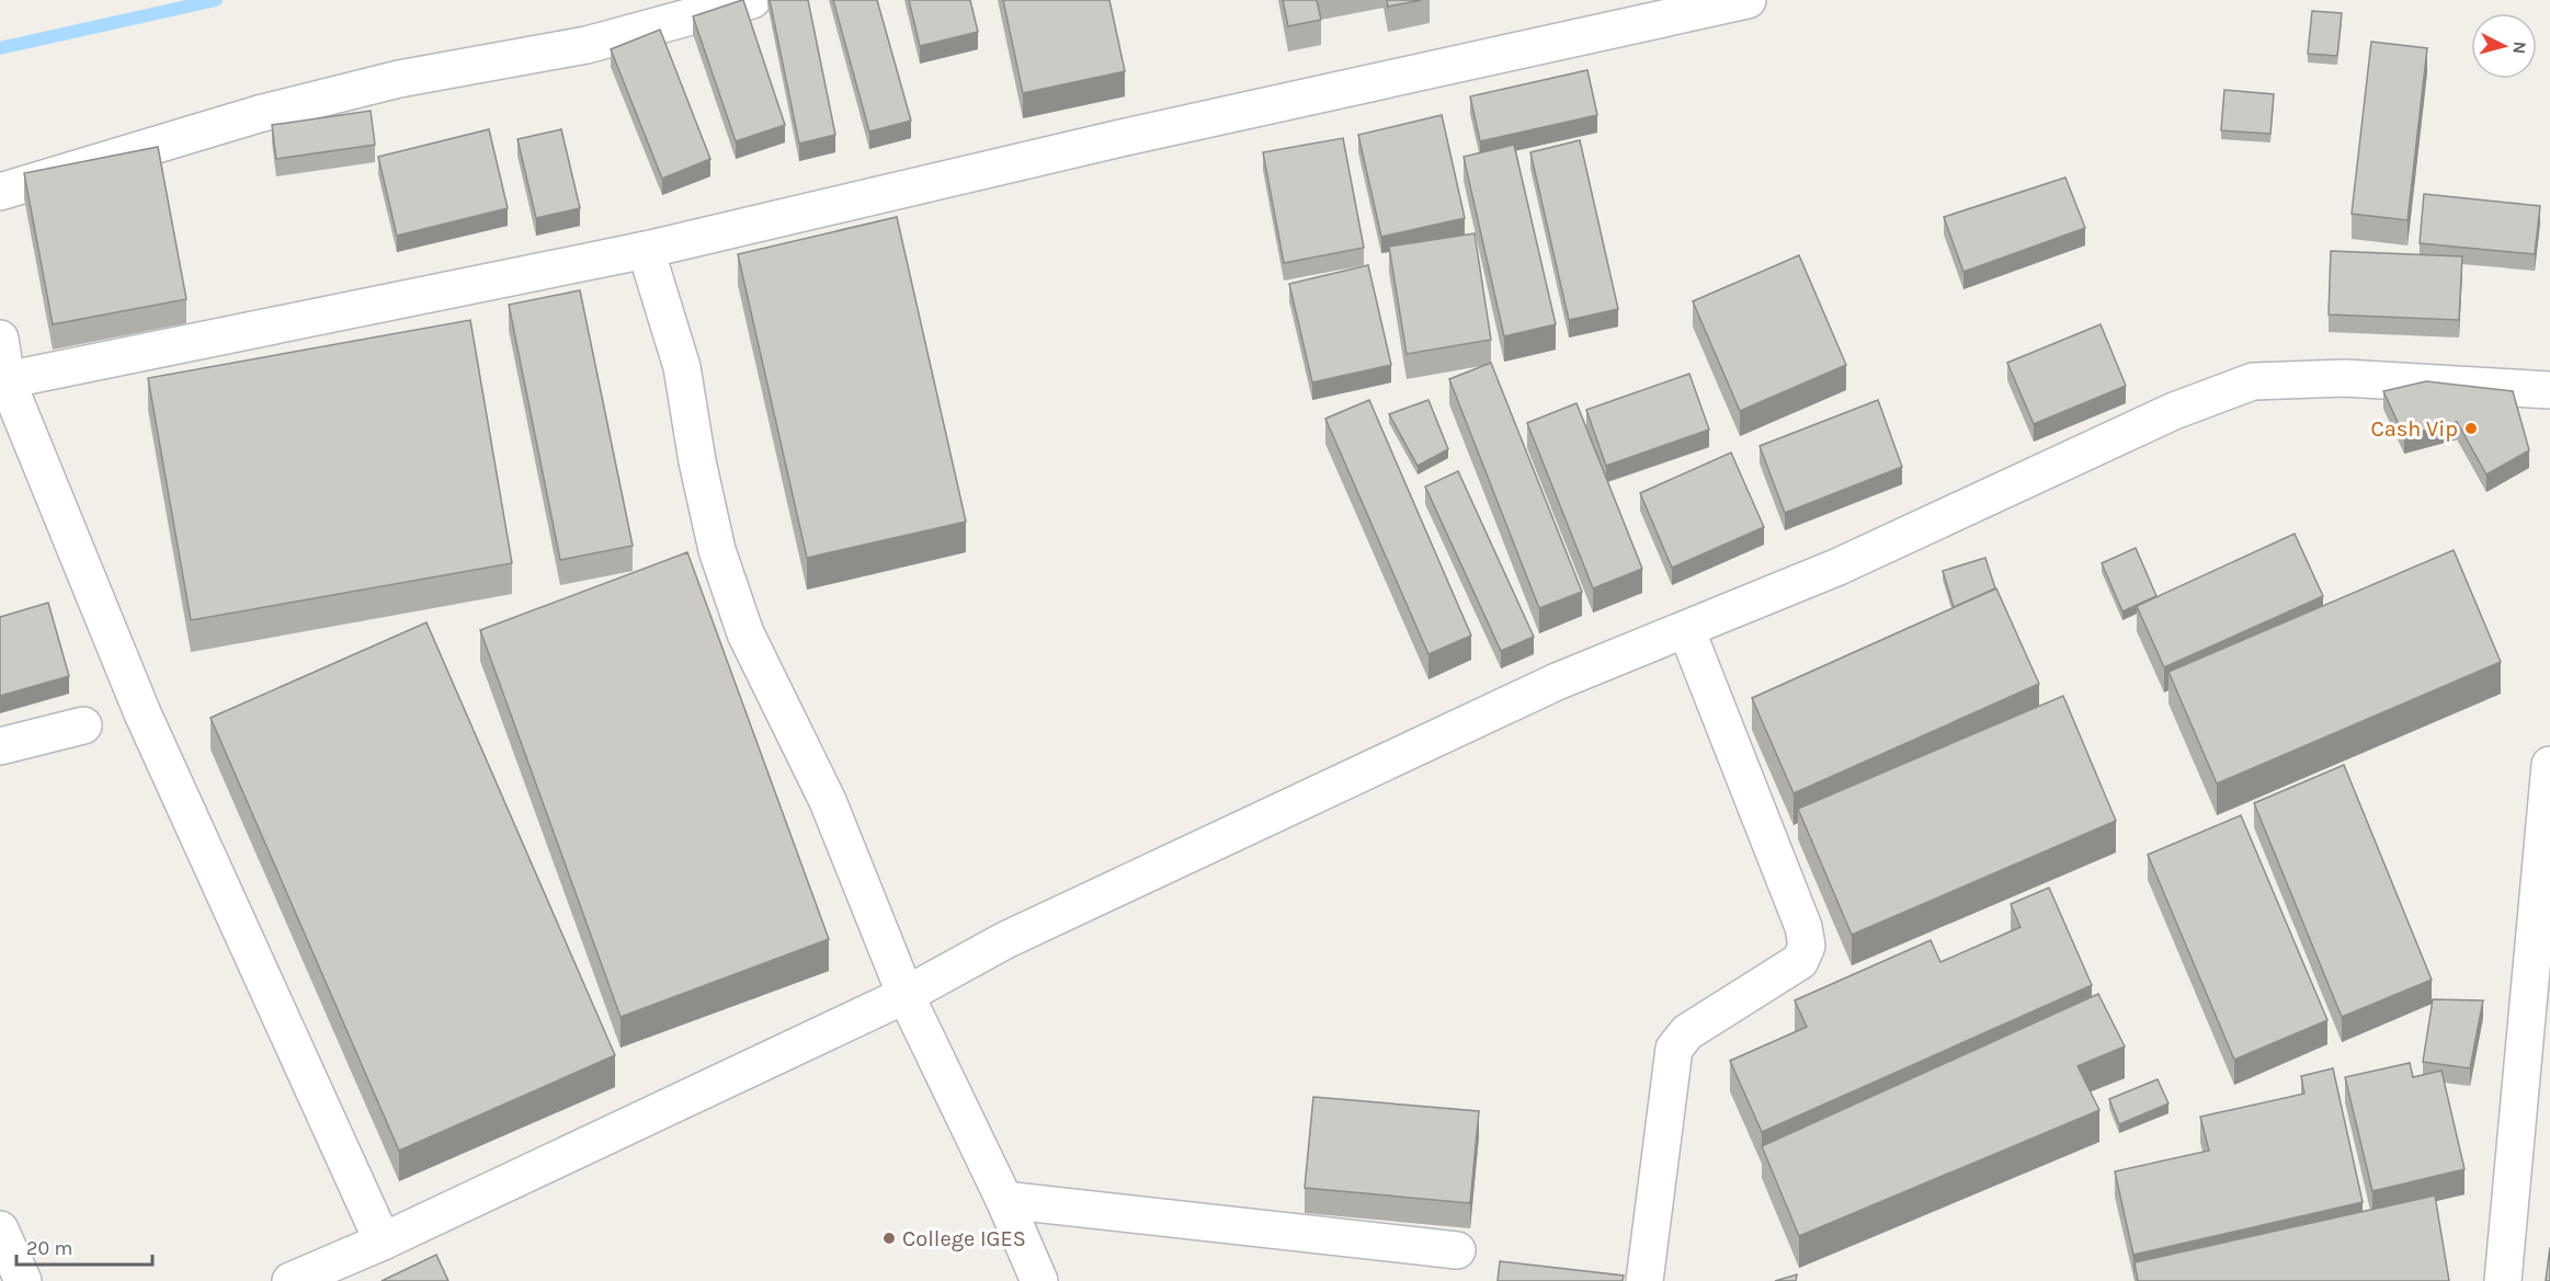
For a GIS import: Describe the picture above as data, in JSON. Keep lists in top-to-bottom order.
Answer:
{
  "places": ["Cash Vip", "College IGES"],
  "scale_bar": "20 m",
  "north": "right"
}
